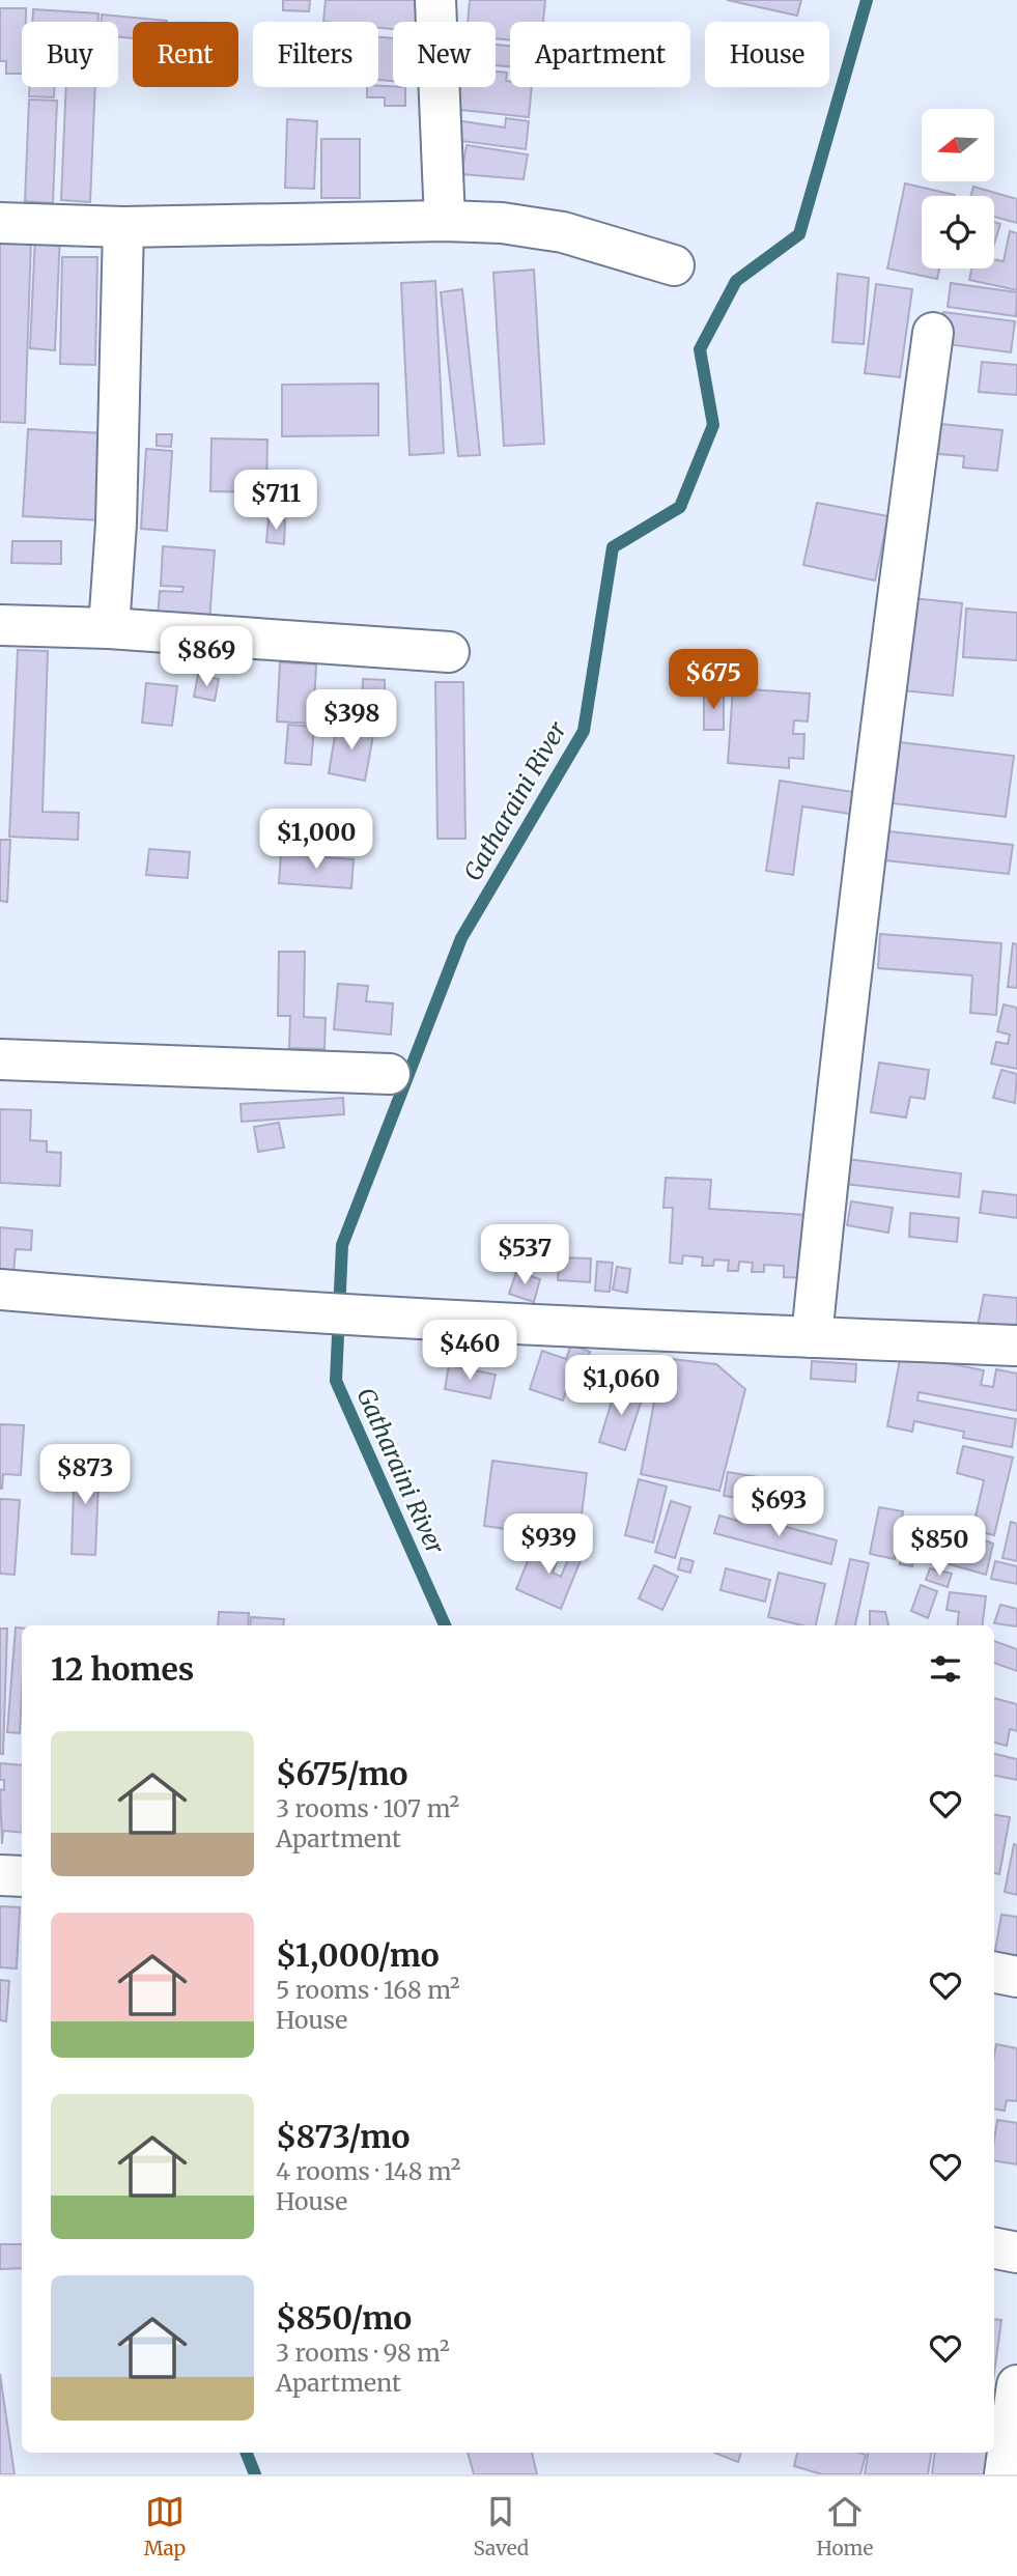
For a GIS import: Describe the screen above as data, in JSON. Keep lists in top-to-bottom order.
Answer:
{
  "water": ["Gatharaini River"],
  "north": "left",
  "page": {
    "chip": [
      "Buy",
      "Rent",
      "Filters",
      "New",
      "Apartment",
      "House"
    ],
    "price": [
      "$711",
      "$869",
      "$675",
      "$398",
      "$1,000",
      "$537",
      "$460",
      "$1,060",
      "$873",
      "$693",
      "$939",
      "$850"
    ],
    "heading": "12 homes",
    "list": [
      {
        "name": "$675/mo",
        "note": "3 rooms · 107 m² · Apartment"
      },
      {
        "name": "$1,000/mo",
        "note": "5 rooms · 168 m² · House"
      },
      {
        "name": "$873/mo",
        "note": "4 rooms · 148 m² · House"
      },
      {
        "name": "$850/mo",
        "note": "3 rooms · 98 m² · Apartment"
      }
    ],
    "tabs": ["Map", "Saved", "Home"]
  }
}
